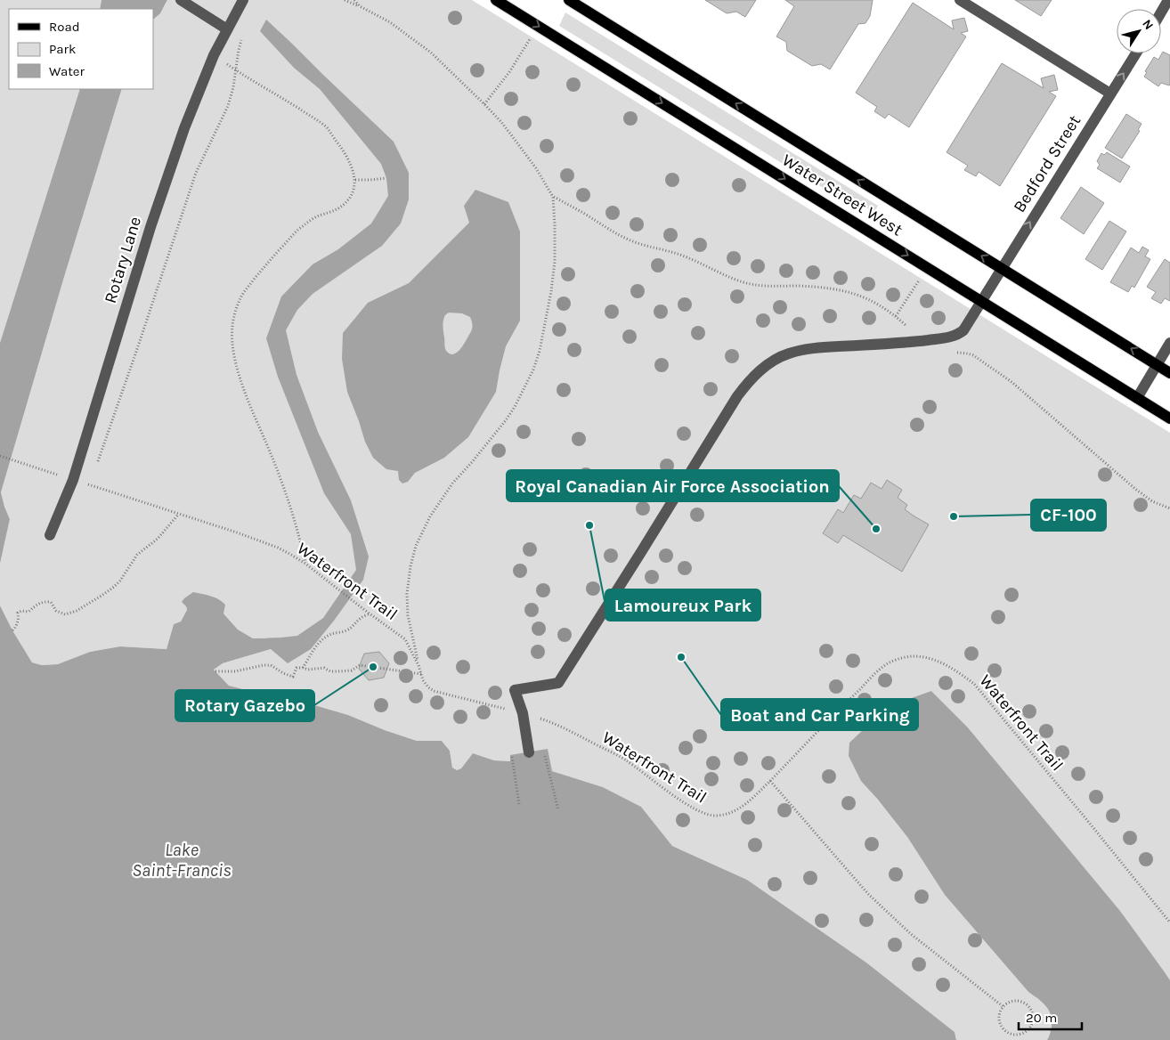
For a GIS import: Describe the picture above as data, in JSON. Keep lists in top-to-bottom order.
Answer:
{
  "streets": {
    "main road": ["Water Street West"],
    "street": ["Bedford Street", "Rotary Lane"],
    "path": ["Waterfront Trail"]
  },
  "crossings": [
    ["Bedford Street", "Water Street West"],
    ["Bedford Street", "Waterfront Trail"],
    ["Rotary Lane", "Waterfront Trail"]
  ],
  "water": ["Lake Saint-Francis"],
  "places": [
    "CF-100",
    "Lamoureux Park",
    "Royal Canadian Air Force Association",
    "Boat and Car Parking",
    "Rotary Gazebo"
  ],
  "legend": ["Road", "Park", "Water"],
  "scale_bar": "20 m",
  "north": "top right"
}
